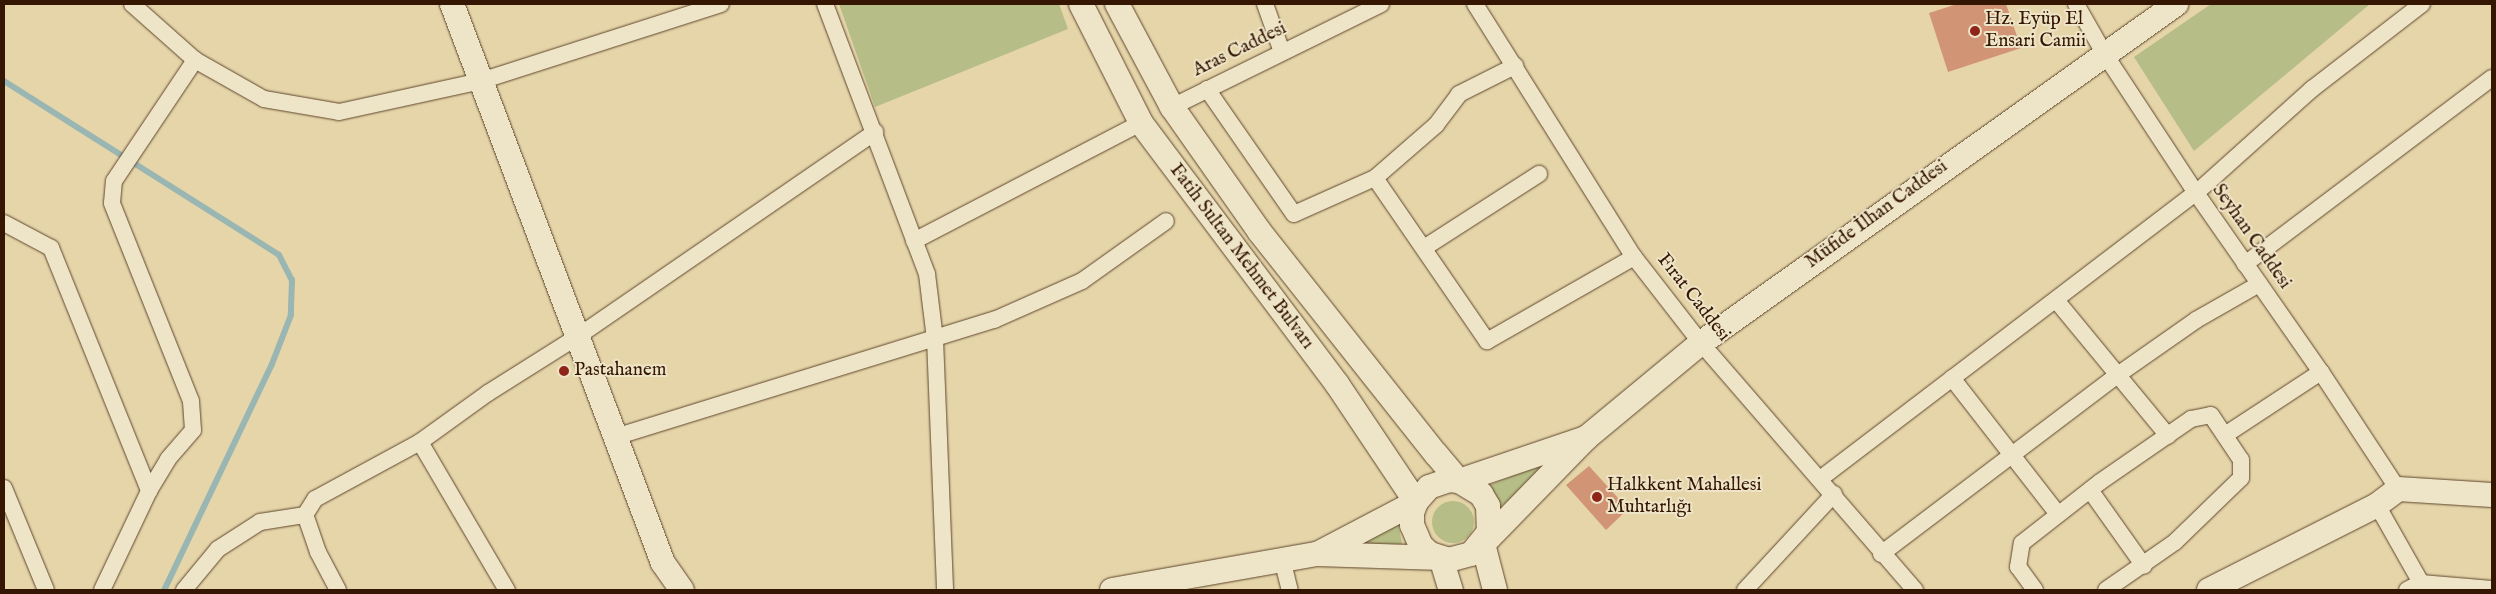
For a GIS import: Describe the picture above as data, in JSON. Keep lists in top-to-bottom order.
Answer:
{
  "streets": {
    "street": [
      "Aras Caddesi",
      "Müfide İlhan Caddesi",
      "Seyhan Caddesi",
      "Fatih Sultan Mehmet Bulvarı",
      "Fırat Caddesi"
    ]
  },
  "crossings": [
    ["Aras Caddesi", "Fatih Sultan Mehmet Bulvarı"],
    ["Müfide İlhan Caddesi", "Seyhan Caddesi"],
    ["Müfide İlhan Caddesi", "Fırat Caddesi"]
  ],
  "places": ["Hz. Eyüp El Ensari Camii", "Pastahanem", "Halkkent Mahallesi Muhtarlığı"]
}
